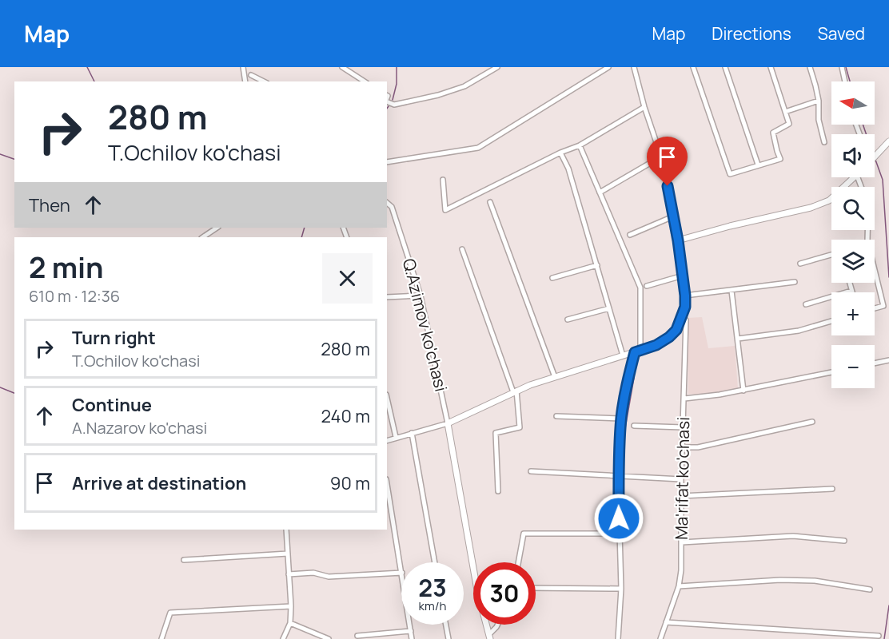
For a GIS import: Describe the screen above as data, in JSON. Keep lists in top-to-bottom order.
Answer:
{
  "streets": {
    "street": ["Q.Azimov ko'chasi", "Ma'rifat ko'chasi"]
  },
  "north": "left",
  "page": {
    "header": "Map",
    "nav": ["Map", "Directions", "Saved"],
    "map_buttons": ["+", "−"],
    "turn": ["280 m", "T.Ochilov ko'chasi"],
    "then": "Then",
    "heading": ["2 min", "610 m · 12:36"],
    "list": [
      {
        "name": "Turn right",
        "note": "T.Ochilov ko'chasi",
        "value": "280 m"
      },
      {
        "name": "Continue",
        "note": "A.Nazarov ko'chasi",
        "value": "240 m"
      },
      {
        "name": "Arrive at destination",
        "value": "90 m"
      }
    ],
    "speed": "23 km/h",
    "limit": "30"
  }
}
